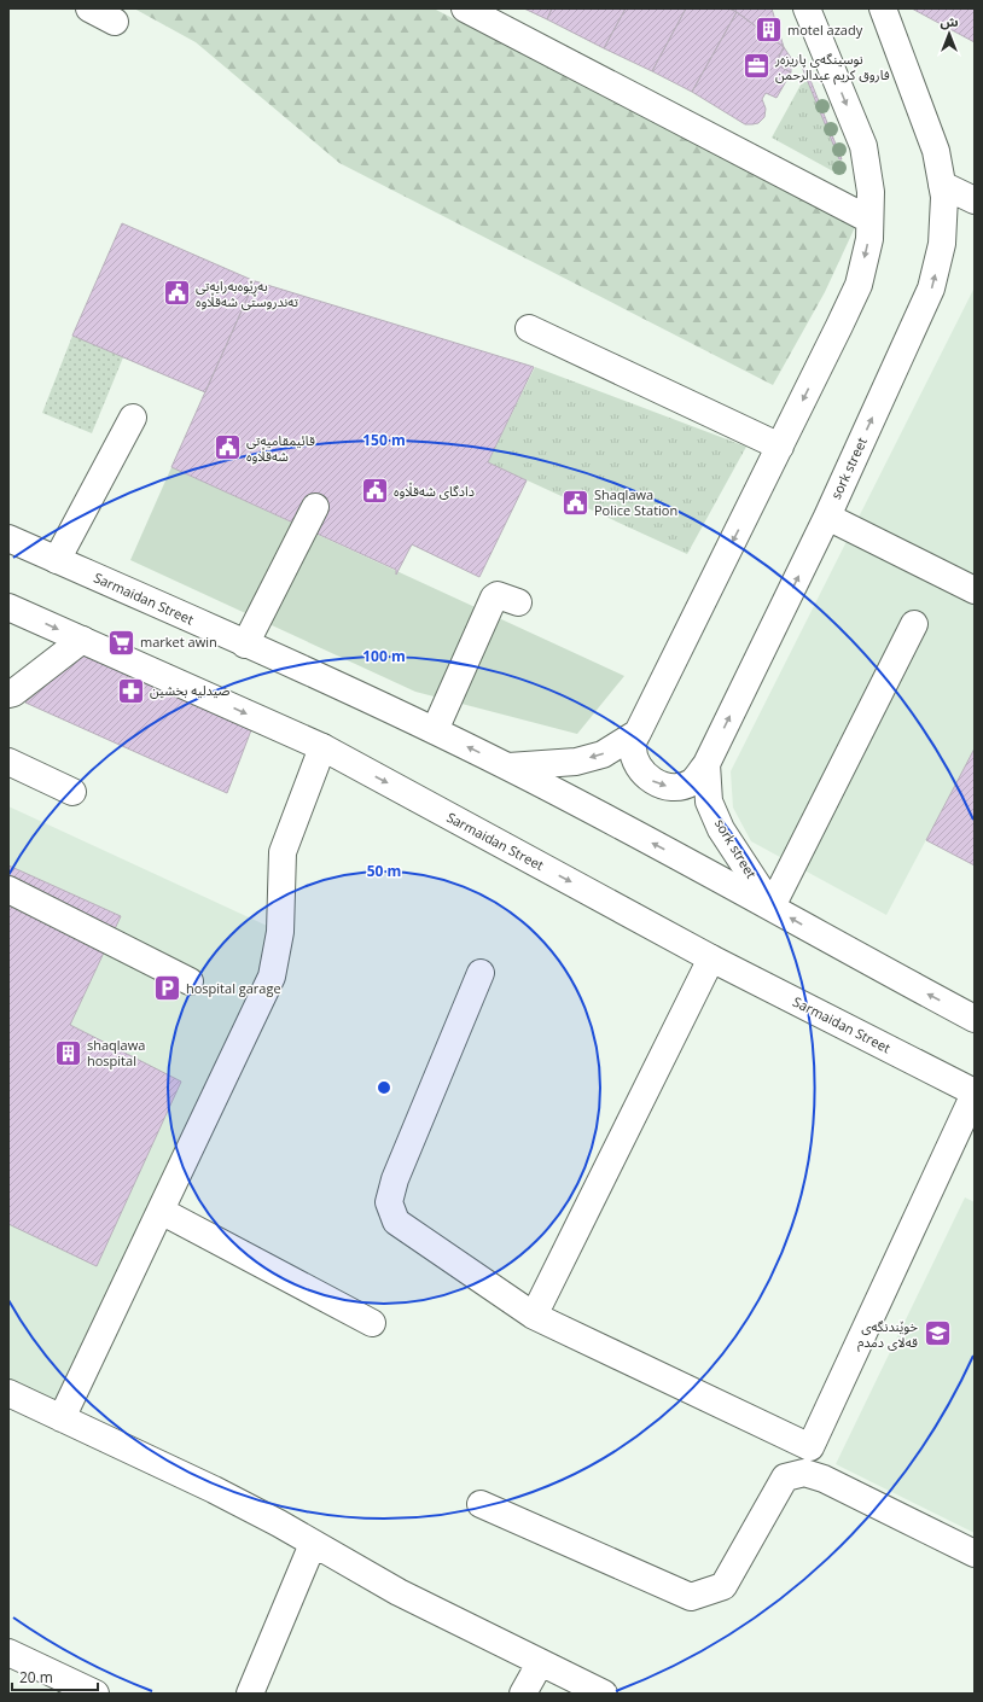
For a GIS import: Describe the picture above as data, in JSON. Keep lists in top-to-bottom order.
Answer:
{
  "streets": {
    "street": ["sork street", "Sarmaidan Street"]
  },
  "crossings": [
    ["sork street", "Sarmaidan Street"]
  ],
  "places": {
    "building": ["motel azady", "shaqlawa hospital"],
    "office": ["نوسينگه‌ی پاریزه‌ر فاروق كريم عبدالرحمن"],
    "public building": [
      "بەڕێوەبەرایەتی تەندروستی شەقڵاوە",
      "قائیمقامیەتی شەقڵاوە",
      "دادگای شەقڵاوە",
      "Shaqlawa Police Station"
    ],
    "supermarket": ["market awin"],
    "pharmacy": ["صیدلیە بخشین"],
    "parking": ["hospital garage"],
    "school or university": ["خوێندنگەی قەلای دمدم"]
  },
  "scale_bar": "20 m",
  "north": "top",
  "rings": ["150 m", "100 m", "50 m"]
}
